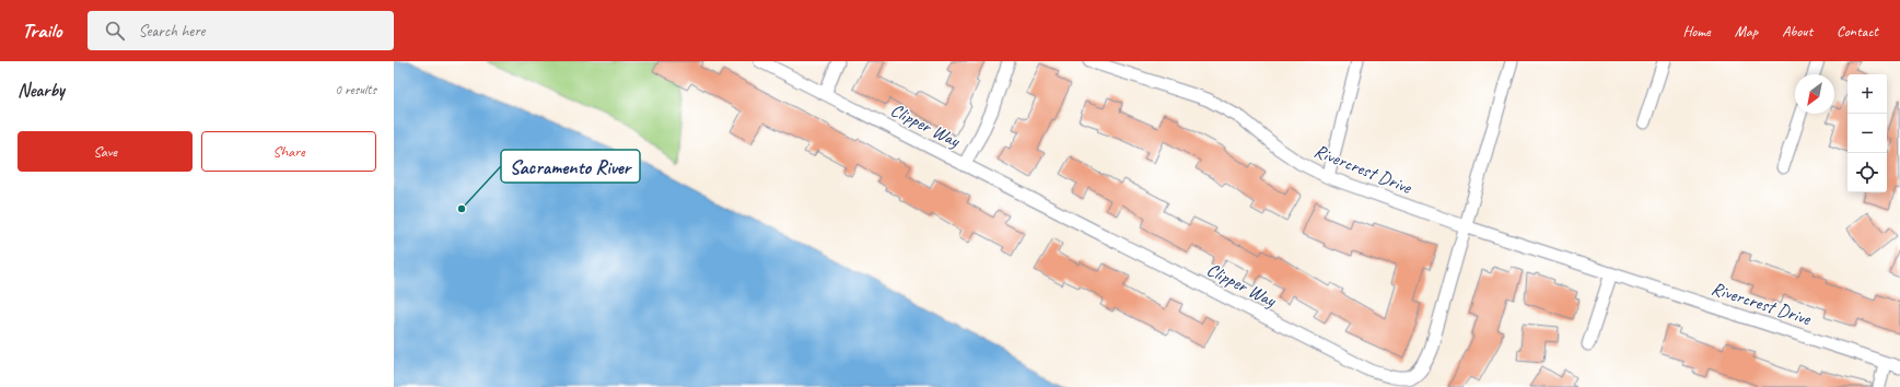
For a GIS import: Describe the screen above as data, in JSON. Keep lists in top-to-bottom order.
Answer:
{
  "streets": {
    "street": ["Clipper Way", "Rivercrest Drive"]
  },
  "crossings": [
    ["Clipper Way", "Rivercrest Drive"]
  ],
  "places": ["Sacramento River"],
  "north": "bottom left",
  "page": {
    "header": "Trailo",
    "search": "Search here",
    "nav": [
      "Home",
      "Map",
      "About",
      "Contact"
    ],
    "heading": ["Nearby", "0 results"],
    "map_buttons": ["+", "−"],
    "buttons": ["Save", "Share"]
  }
}
